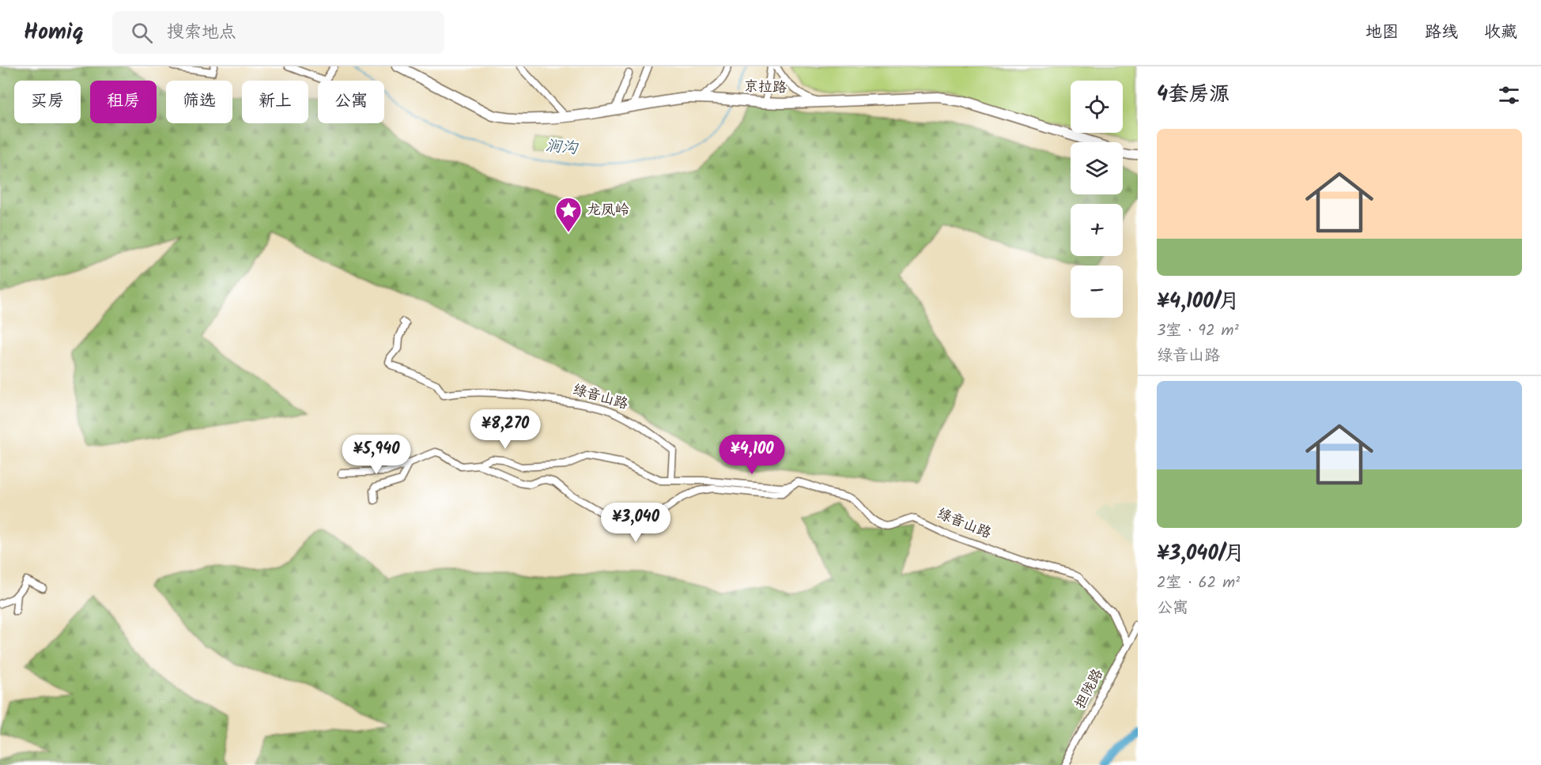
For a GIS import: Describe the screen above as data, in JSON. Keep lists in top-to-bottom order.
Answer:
{
  "streets": {
    "highway": ["京拉路"],
    "street": ["绿音山路", "担陇路"]
  },
  "crossings": [
    ["绿音山路", "担陇路"]
  ],
  "water": ["涧沟"],
  "places": {
    "place": ["龙凤岭"]
  },
  "page": {
    "header": "Homiq",
    "search": "搜索地点",
    "nav": ["地图", "路线", "收藏"],
    "heading": "4套房源",
    "map_buttons": ["+", "−"],
    "chip": [
      "买房",
      "租房",
      "筛选",
      "新上",
      "公寓"
    ],
    "list": [
      {
        "name": "¥4,100/月",
        "note": "3室 · 92 m² · 绿音山路"
      },
      {
        "name": "¥3,040/月",
        "note": "2室 · 62 m² · 公寓"
      }
    ],
    "price": [
      "¥8,270",
      "¥5,940",
      "¥4,100",
      "¥3,040"
    ]
  }
}
